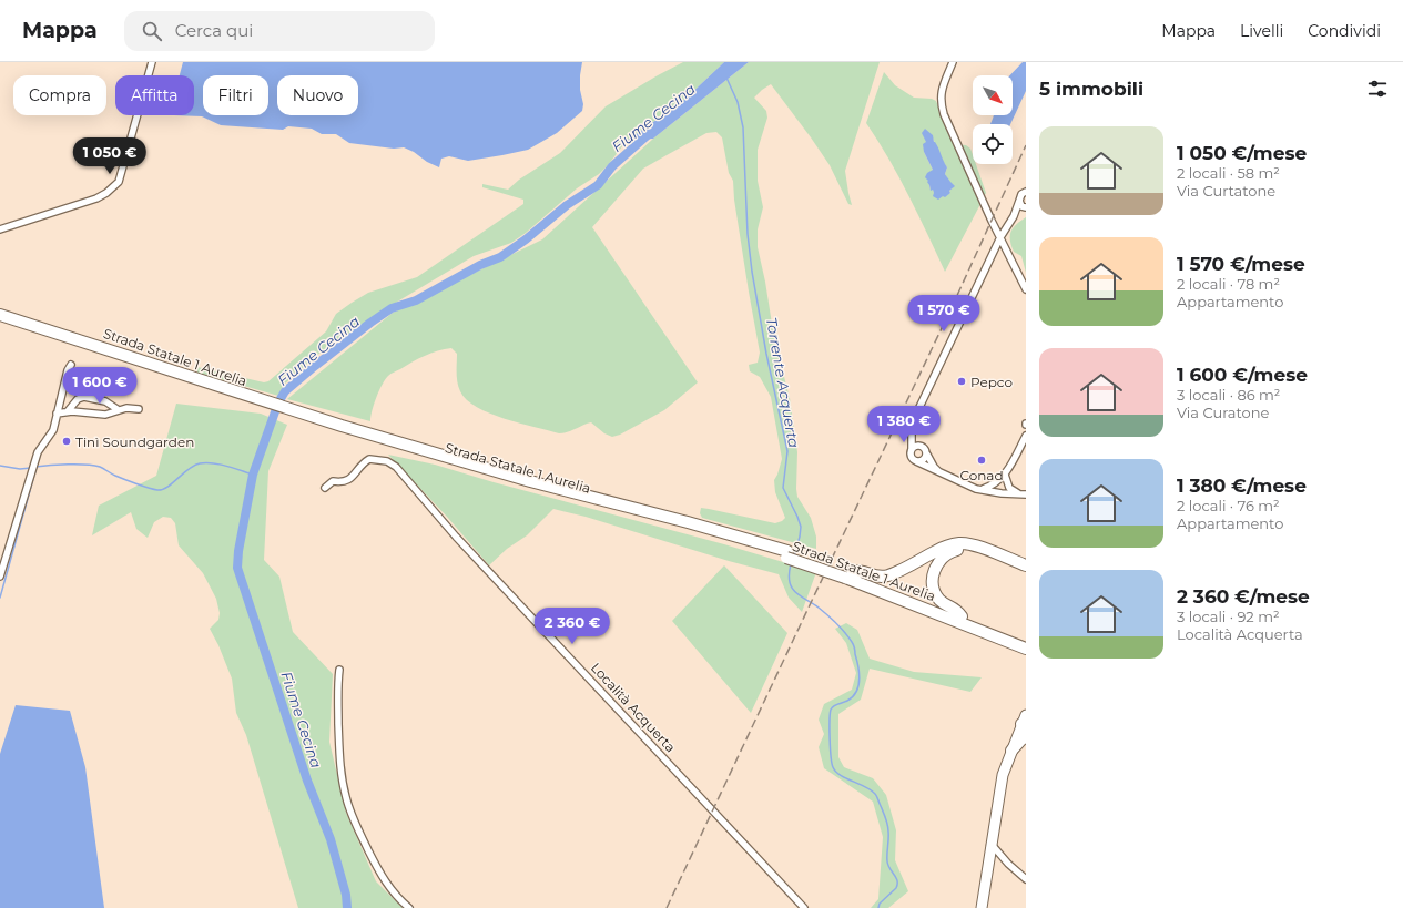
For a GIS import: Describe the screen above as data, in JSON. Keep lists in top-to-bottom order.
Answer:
{
  "streets": {
    "highway": ["Strada Statale 1 Aurelia"],
    "street": ["Località Acquerta"]
  },
  "water": ["Fiume Cecina", "Torrente Acquerta"],
  "places": ["Pepco", "Tinì Soundgarden", "Conad"],
  "north": "bottom right",
  "page": {
    "header": "Mappa",
    "search": "Cerca qui",
    "nav": ["Mappa", "Livelli", "Condividi"],
    "heading": "5 immobili",
    "chip": [
      "Compra",
      "Affitta",
      "Filtri",
      "Nuovo"
    ],
    "list": [
      {
        "name": "1 050 €/mese",
        "note": "2 locali · 58 m² · Via Curtatone"
      },
      {
        "name": "1 570 €/mese",
        "note": "2 locali · 78 m² · Appartamento"
      },
      {
        "name": "1 600 €/mese",
        "note": "3 locali · 86 m² · Via Curatone"
      },
      {
        "name": "1 380 €/mese",
        "note": "2 locali · 76 m² · Appartamento"
      },
      {
        "name": "2 360 €/mese",
        "note": "3 locali · 92 m² · Località Acquerta"
      }
    ],
    "price": [
      "1 050 €",
      "1 570 €",
      "1 600 €",
      "1 380 €",
      "2 360 €"
    ]
  }
}
